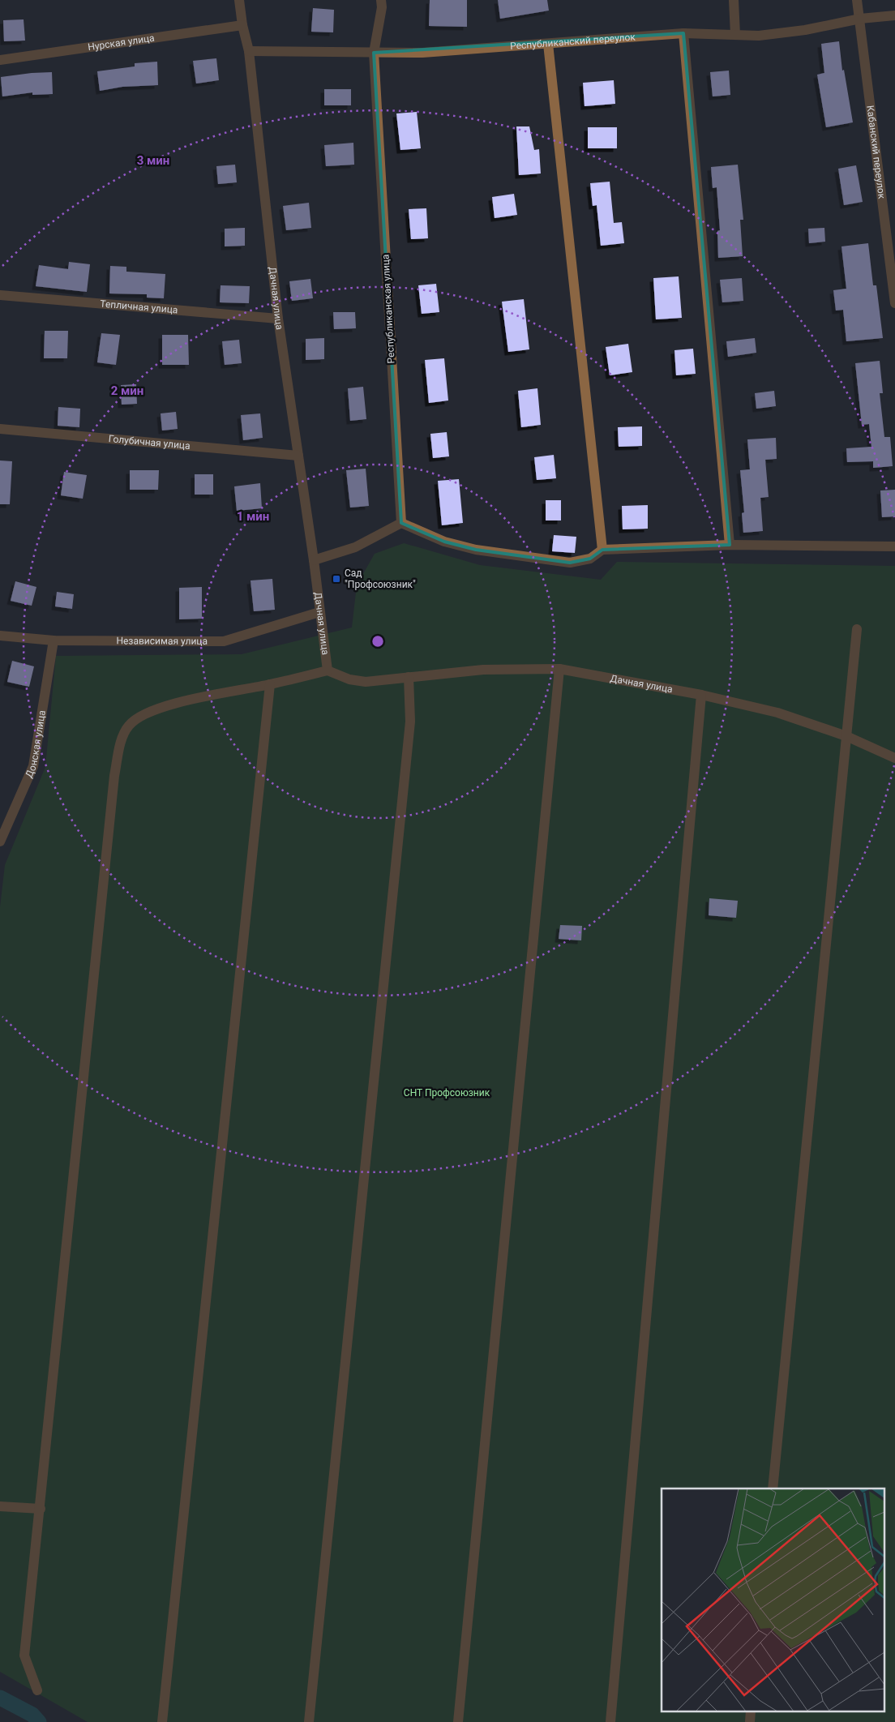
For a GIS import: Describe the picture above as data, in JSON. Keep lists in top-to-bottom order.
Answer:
{
  "streets": {
    "street": [
      "Республиканский переулок",
      "Нурская улица",
      "Кабанский переулок",
      "Дачная улица",
      "Тепличная улица",
      "Республиканская улица",
      "Голубичная улица",
      "Независимая улица",
      "Донская улица"
    ]
  },
  "crossings": [
    ["Республиканский переулок", "Кабанский переулок"],
    ["Республиканский переулок", "Дачная улица"],
    ["Республиканский переулок", "Республиканская улица"],
    ["Нурская улица", "Дачная улица"],
    ["Дачная улица", "Тепличная улица"],
    ["Дачная улица", "Голубичная улица"],
    ["Дачная улица", "Независимая улица"],
    ["Независимая улица", "Донская улица"]
  ],
  "parks": ["СНТ Профсоюзник"],
  "places": {
    "transit": ["Сад \"Профсоюзник\""]
  },
  "rings": ["3 мин", "2 мин", "1 мин"]
}
